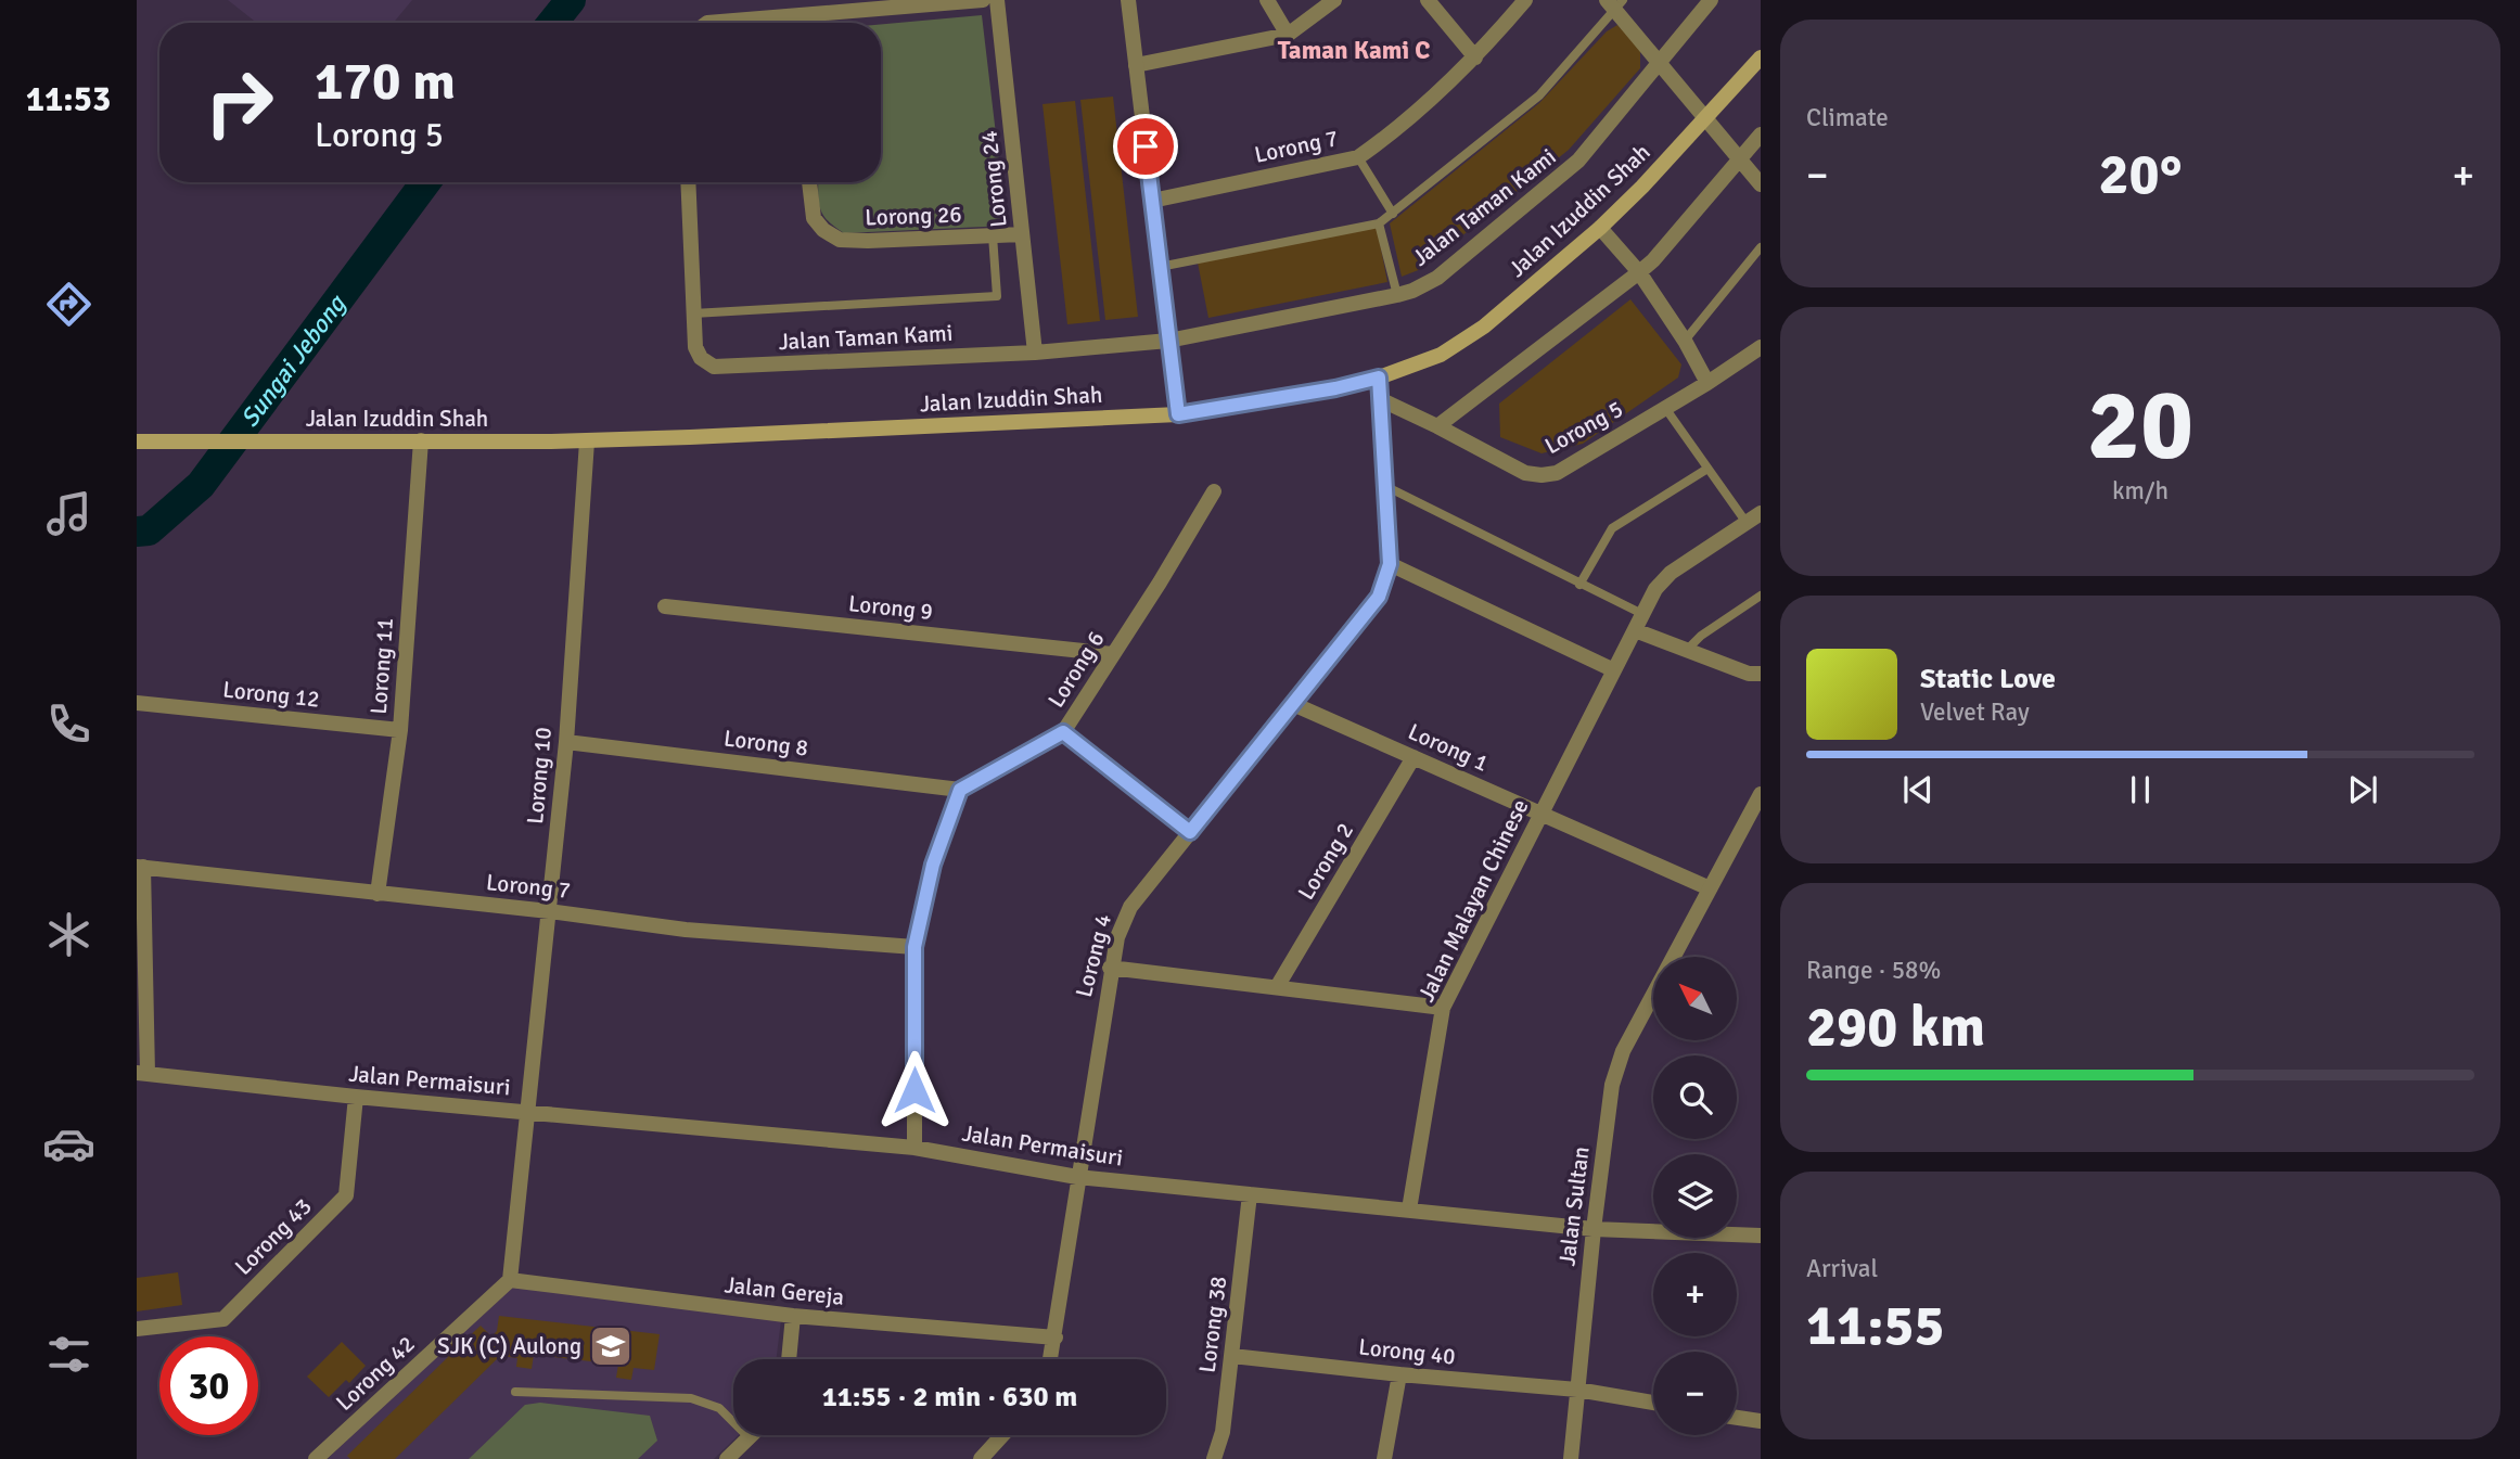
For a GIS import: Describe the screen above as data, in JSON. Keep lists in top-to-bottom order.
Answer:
{
  "streets": {
    "main road": ["Jalan Izuddin Shah"],
    "street": [
      "Lorong 7",
      "Lorong 24",
      "Jalan Taman Kami",
      "Lorong 26",
      "Lorong 5",
      "Lorong 9",
      "Lorong 11",
      "Lorong 6",
      "Lorong 12",
      "Lorong 8",
      "Lorong 1",
      "Lorong 10",
      "Lorong 2",
      "Jalan Malayan Chinese",
      "Lorong 4",
      "Jalan Permaisuri",
      "Jalan Sultan",
      "Lorong 43",
      "Jalan Gereja",
      "Lorong 38",
      "Lorong 40",
      "Lorong 42"
    ]
  },
  "crossings": [
    ["Lorong 7", "Lorong 11"],
    ["Lorong 7", "Lorong 10"],
    ["Lorong 24", "Jalan Taman Kami"],
    ["Lorong 24", "Lorong 26"],
    ["Jalan Izuddin Shah", "Lorong 11"],
    ["Jalan Izuddin Shah", "Lorong 10"],
    ["Jalan Izuddin Shah", "Lorong 4"],
    ["Lorong 5", "Lorong 4"],
    ["Lorong 9", "Lorong 6"],
    ["Lorong 11", "Lorong 12"],
    ["Lorong 6", "Lorong 8"],
    ["Lorong 8", "Lorong 10"],
    ["Lorong 1", "Lorong 2"],
    ["Lorong 1", "Jalan Malayan Chinese"],
    ["Lorong 1", "Lorong 4"],
    ["Lorong 1", "Jalan Sultan"],
    ["Lorong 10", "Jalan Permaisuri"],
    ["Jalan Malayan Chinese", "Jalan Permaisuri"],
    ["Lorong 4", "Jalan Permaisuri"],
    ["Lorong 4", "Jalan Gereja"],
    ["Jalan Permaisuri", "Jalan Sultan"],
    ["Jalan Permaisuri", "Lorong 43"],
    ["Jalan Permaisuri", "Lorong 38"],
    ["Jalan Sultan", "Lorong 40"],
    ["Jalan Gereja", "Lorong 42"],
    ["Lorong 38", "Lorong 40"]
  ],
  "districts": ["Taman Kami C"],
  "water": ["Sungai Jebong"],
  "places": {
    "school or university": ["SJK (C) Aulong"]
  },
  "north": "top left",
  "page": {
    "tabs": "11:53",
    "tile": [
      "Climate",
      ["20", "km/h"],
      ["Range · 58%", "290 km"],
      ["Arrival", "11:55"]
    ],
    "turn": ["170 m", "Lorong 5"],
    "heat": ["−", "20°", "+"],
    "song": ["Static Love", "Velvet Ray"],
    "map_buttons": ["+", "−"],
    "limit": "30",
    "trip": "11:55 · 2 min · 630 m"
  }
}
